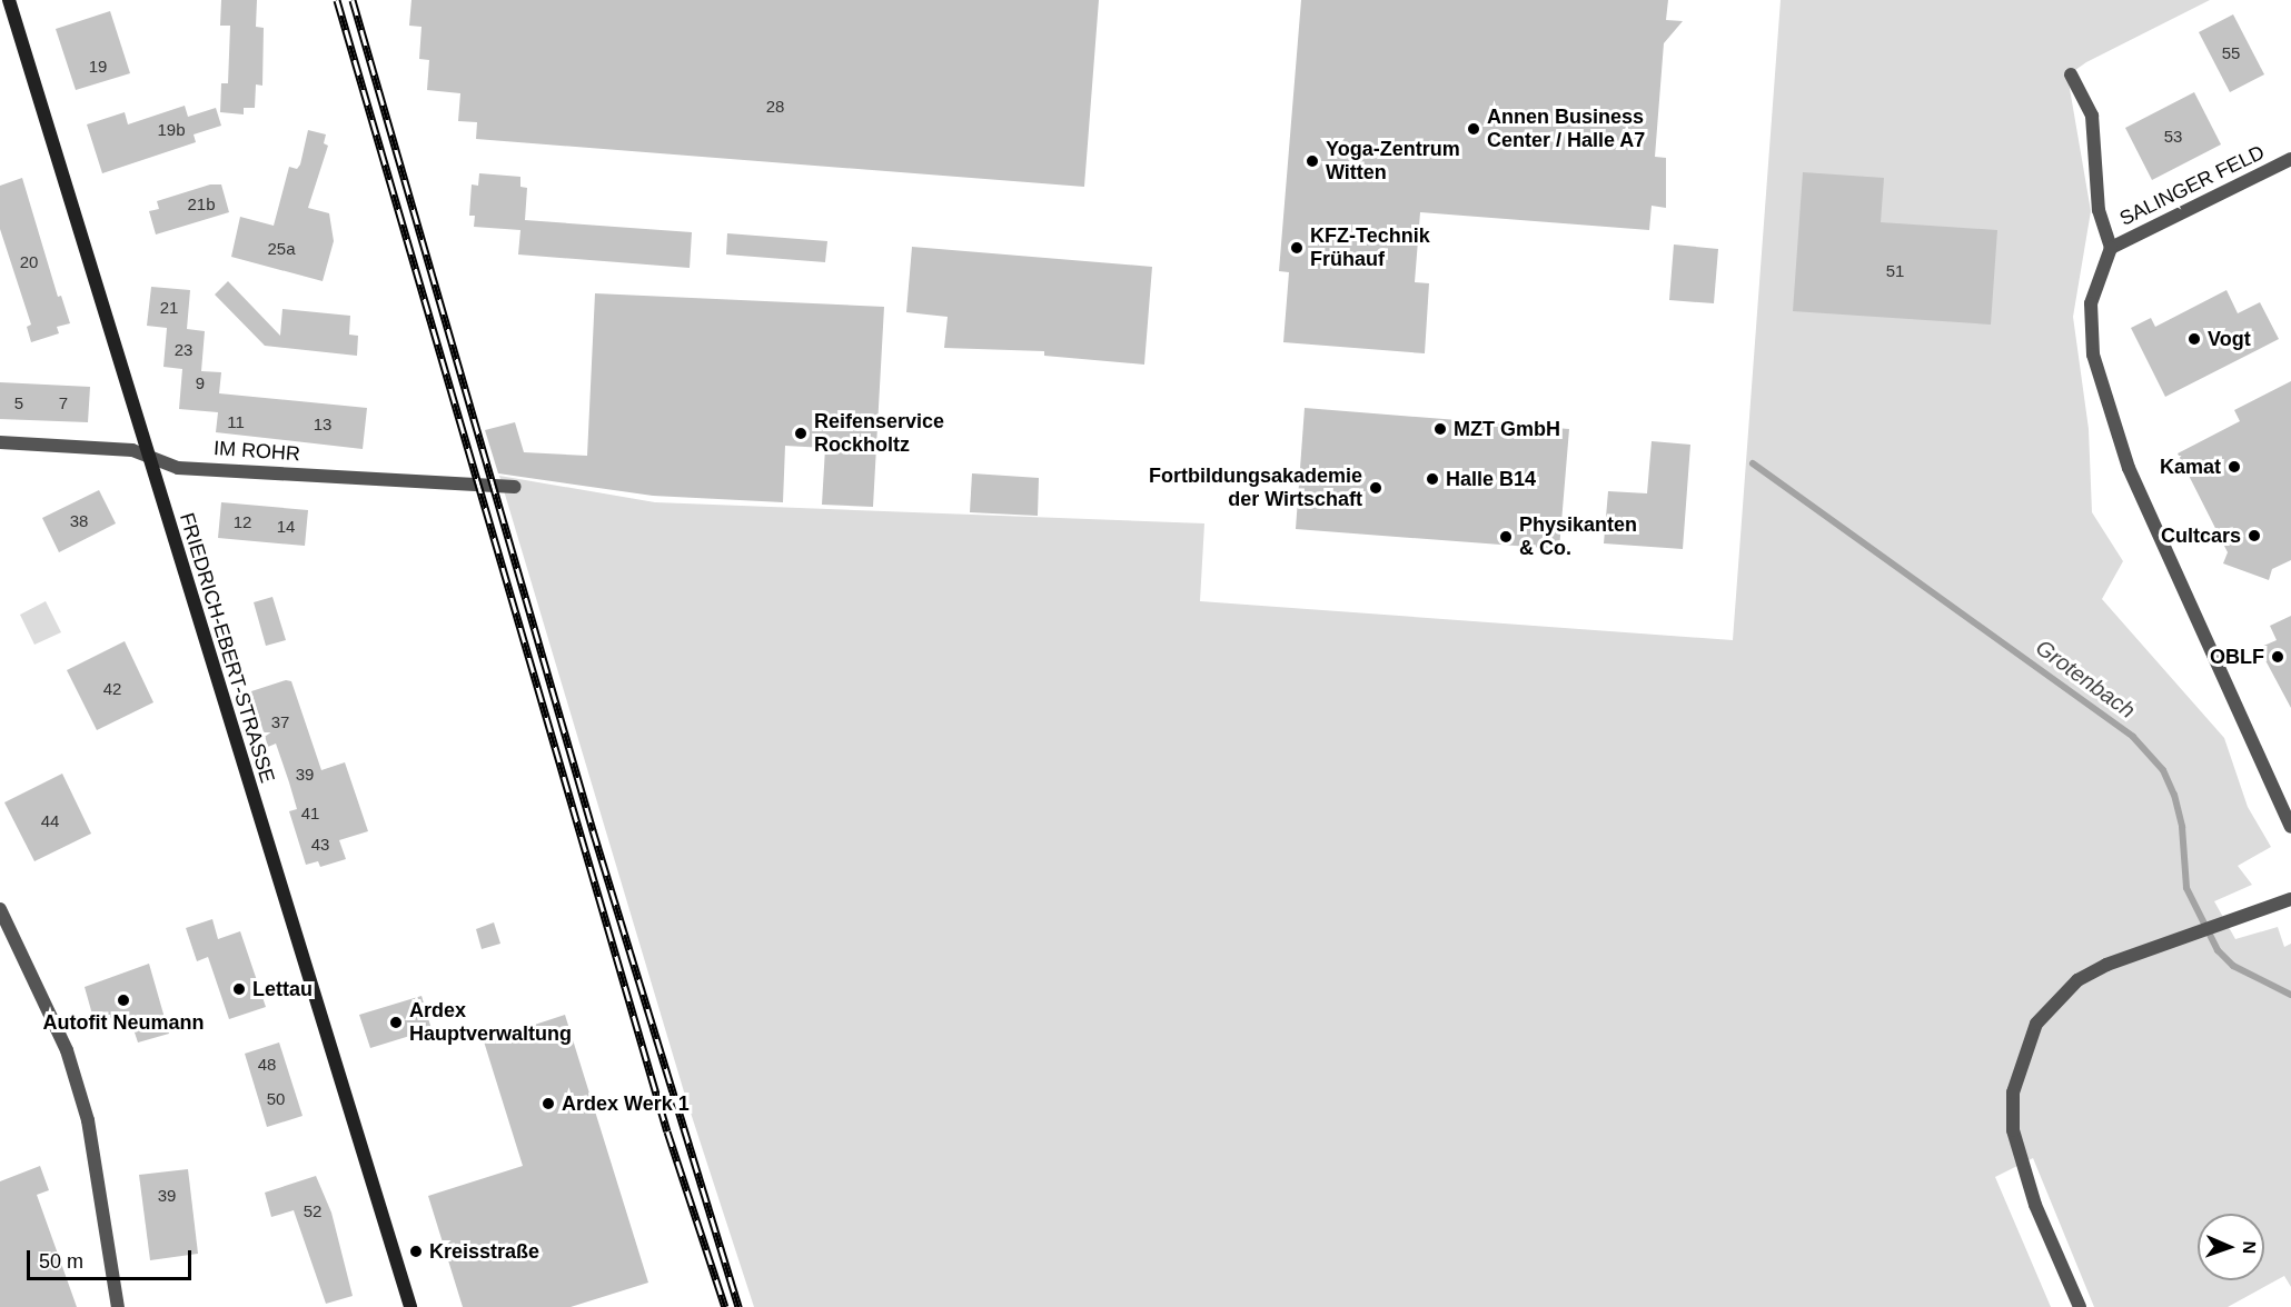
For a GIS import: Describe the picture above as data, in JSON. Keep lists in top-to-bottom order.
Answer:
{
  "streets": {
    "street": ["SALINGER FELD", "IM ROHR", "FRIEDRICH-EBERT-STRASSE"]
  },
  "crossings": [
    ["IM ROHR", "FRIEDRICH-EBERT-STRASSE"]
  ],
  "water": ["Grotenbach"],
  "places": [
    "Annen Business Center / Halle A7",
    "Yoga-Zentrum Witten",
    "KFZ-Technik Frühauf",
    "Vogt",
    "MZT GmbH",
    "Reifenservice Rockholtz",
    "Kamat",
    "Halle B14",
    "Fortbildungsakademie der Wirtschaft",
    "Cultcars",
    "Physikanten & Co.",
    "OBLF",
    "Lettau",
    "Autofit Neumann",
    "Ardex Hauptverwaltung",
    "Ardex Werk 1",
    "Kreisstraße"
  ],
  "house_numbers": [
    "55",
    "19",
    "28",
    "19b",
    "53",
    "21b",
    "25a",
    "20",
    "51",
    "21",
    "23",
    "9",
    "5",
    "7",
    "11",
    "13",
    "38",
    "12",
    "14",
    "42",
    "37",
    "39",
    "41",
    "44",
    "43",
    "48",
    "50",
    "39",
    "52"
  ],
  "scale_bar": "50 m",
  "north": "right"
}
